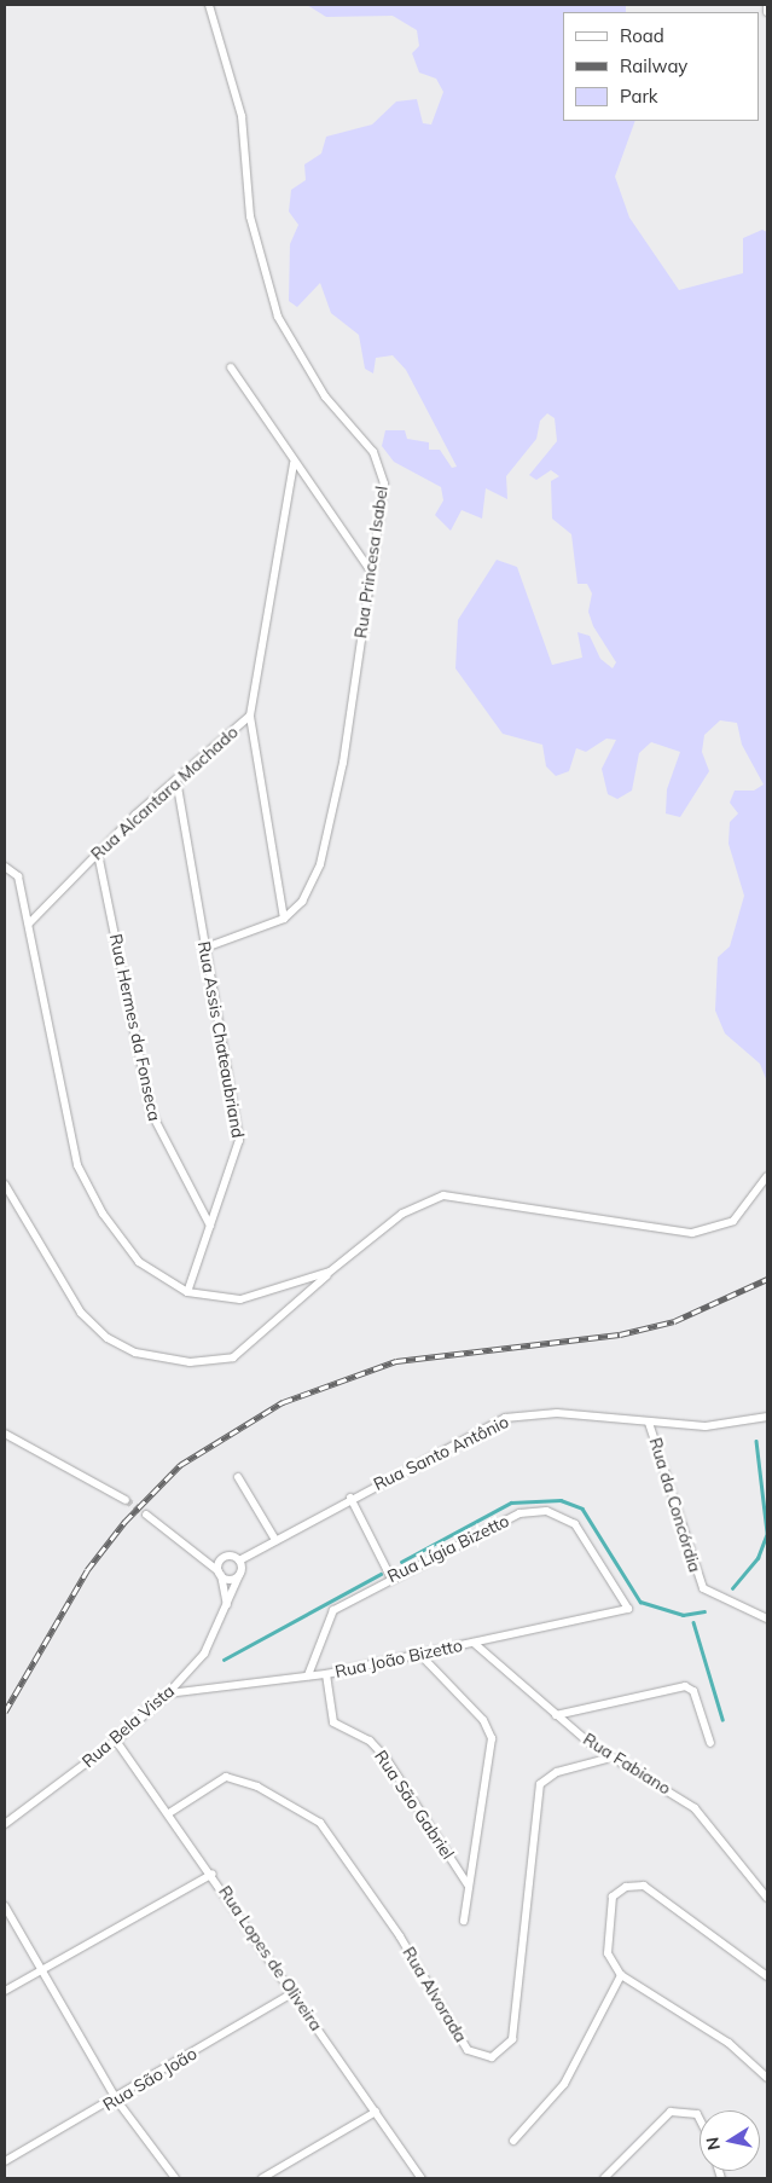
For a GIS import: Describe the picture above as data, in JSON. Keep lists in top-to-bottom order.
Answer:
{
  "streets": {
    "street": [
      "Rua Princesa Isabel",
      "Rua Alcantara Machado",
      "Rua Hermes da Fonseca",
      "Rua Assis Chateaubriand",
      "Rua Santo Antônio",
      "Rua da Concórdia",
      "Rua Lígia Bizetto",
      "Rua João Bizetto",
      "Rua Bela Vista",
      "Rua Fabiano",
      "Rua São Gabriel",
      "Rua Lopes de Oliveira",
      "Rua Alvorada",
      "Rua São João"
    ]
  },
  "crossings": [
    ["Rua Princesa Isabel", "Rua Assis Chateaubriand"],
    ["Rua Alcantara Machado", "Rua Hermes da Fonseca"],
    ["Rua Alcantara Machado", "Rua Assis Chateaubriand"],
    ["Rua Hermes da Fonseca", "Rua Assis Chateaubriand"],
    ["Rua Santo Antônio", "Rua da Concórdia"],
    ["Rua Santo Antônio", "Rua Bela Vista"],
    ["Rua Lígia Bizetto", "Rua João Bizetto"],
    ["Rua João Bizetto", "Rua Bela Vista"],
    ["Rua João Bizetto", "Rua Fabiano"],
    ["Rua João Bizetto", "Rua São Gabriel"],
    ["Rua Bela Vista", "Rua Lopes de Oliveira"],
    ["Rua Fabiano", "Rua Alvorada"],
    ["Rua Lopes de Oliveira", "Rua Alvorada"],
    ["Rua Lopes de Oliveira", "Rua São João"]
  ],
  "legend": ["Road", "Railway", "Park"],
  "north": "left"
}
